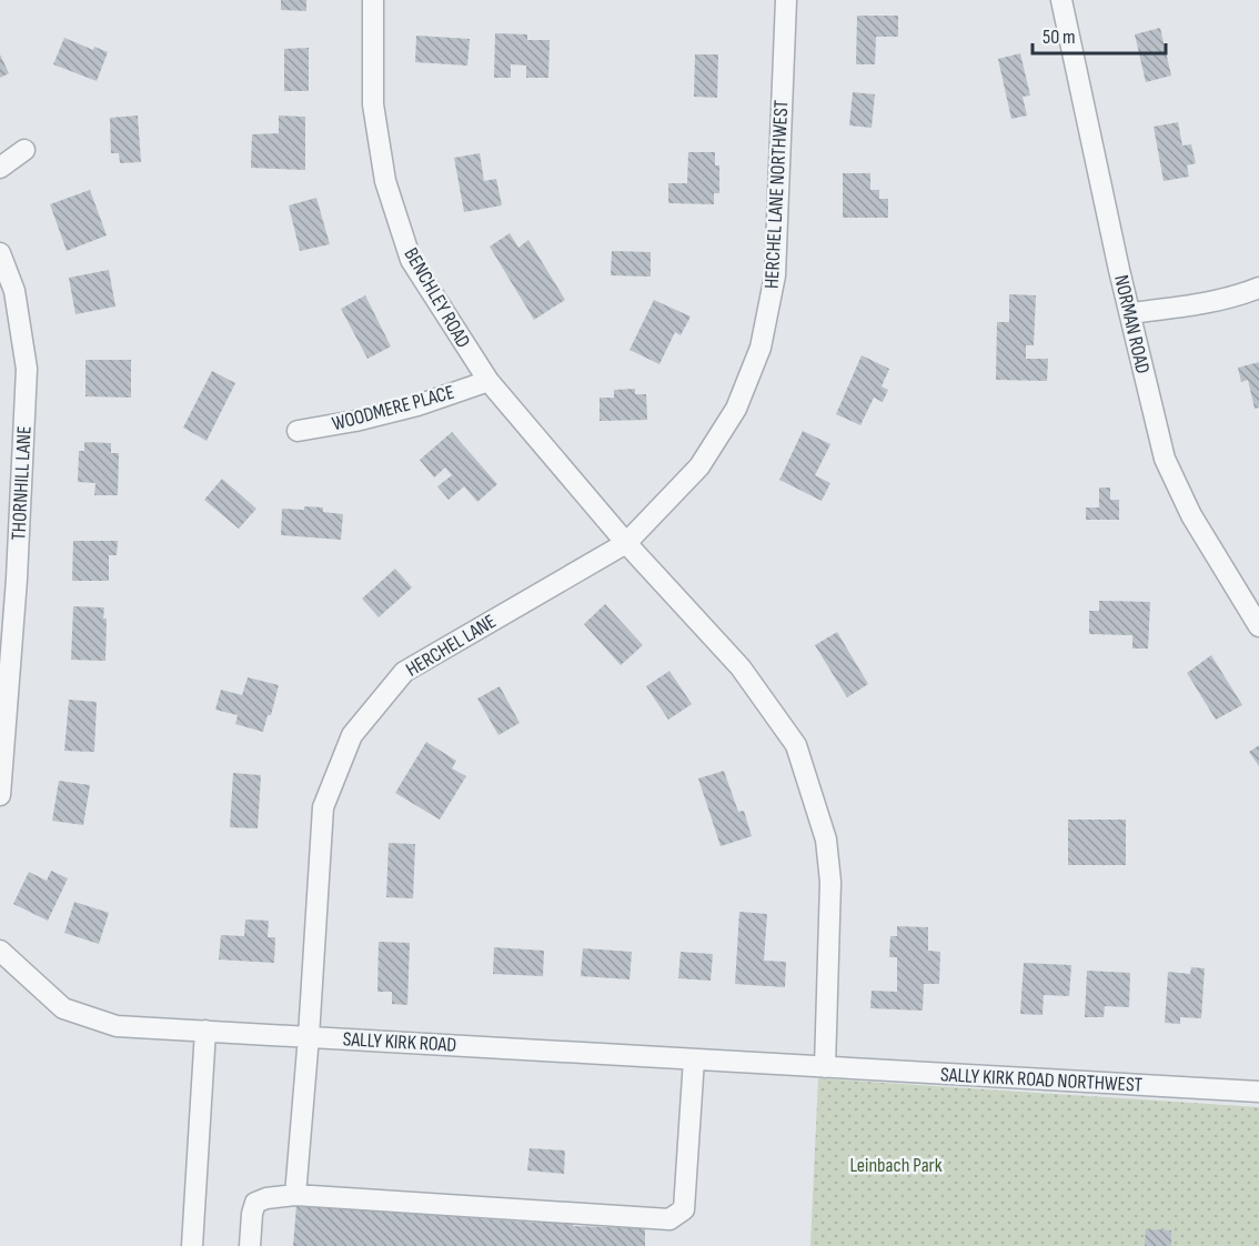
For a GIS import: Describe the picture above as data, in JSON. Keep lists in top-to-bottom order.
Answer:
{
  "streets": {
    "street": [
      "HERCHEL LANE NORTHWEST",
      "BENCHLEY ROAD",
      "NORMAN ROAD",
      "WOODMERE PLACE",
      "THORNHILL LANE",
      "HERCHEL LANE",
      "SALLY KIRK ROAD",
      "SALLY KIRK ROAD NORTHWEST"
    ]
  },
  "crossings": [
    ["HERCHEL LANE NORTHWEST", "BENCHLEY ROAD"],
    ["HERCHEL LANE NORTHWEST", "HERCHEL LANE"],
    ["BENCHLEY ROAD", "WOODMERE PLACE"],
    ["BENCHLEY ROAD", "HERCHEL LANE"],
    ["BENCHLEY ROAD", "SALLY KIRK ROAD"],
    ["BENCHLEY ROAD", "SALLY KIRK ROAD NORTHWEST"],
    ["HERCHEL LANE", "SALLY KIRK ROAD"],
    ["SALLY KIRK ROAD", "SALLY KIRK ROAD NORTHWEST"]
  ],
  "parks": ["Leinbach Park"],
  "scale_bar": "50 m"
}
